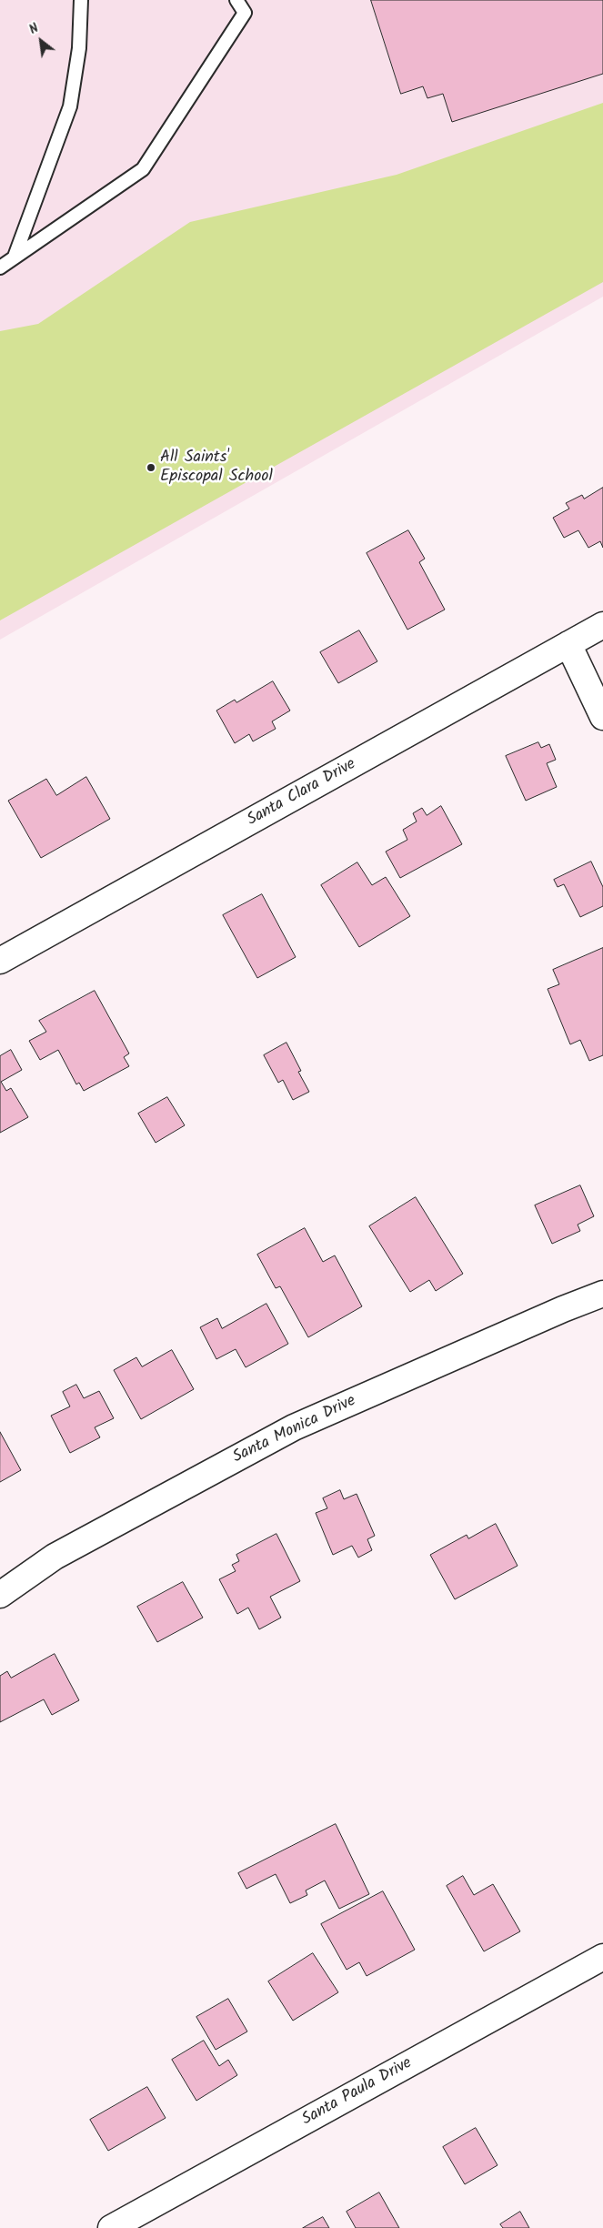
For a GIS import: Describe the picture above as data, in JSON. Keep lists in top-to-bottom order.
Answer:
{
  "streets": {
    "street": ["Santa Clara Drive", "Santa Monica Drive", "Santa Paula Drive"]
  },
  "places": ["All Saints' Episcopal School"],
  "north": "top left"
}
